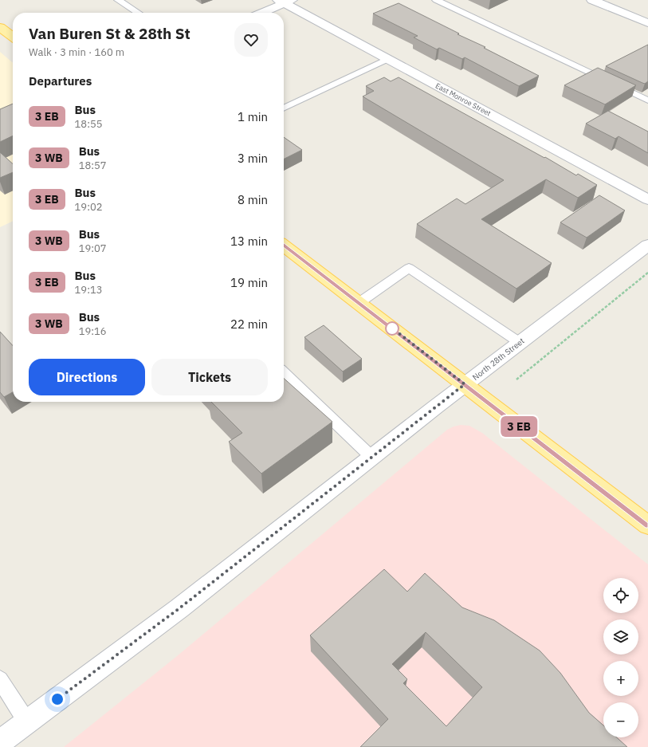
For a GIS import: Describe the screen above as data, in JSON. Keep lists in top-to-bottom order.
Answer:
{
  "streets": {
    "street": ["East Monroe Street", "North 28th Street"]
  },
  "page": {
    "on_map": "3 EB",
    "heading": [
      ["Van Buren St & 28th St", "Walk · 3 min · 160 m"],
      "Departures"
    ],
    "list": [
      {
        "mark": "3 EB",
        "name": "Bus",
        "note": "18:55",
        "value": "1 min"
      },
      {
        "mark": "3 WB",
        "name": "Bus",
        "note": "18:57",
        "value": "3 min"
      },
      {
        "mark": "3 EB",
        "name": "Bus",
        "note": "19:02",
        "value": "8 min"
      },
      {
        "mark": "3 WB",
        "name": "Bus",
        "note": "19:07",
        "value": "13 min"
      },
      {
        "mark": "3 EB",
        "name": "Bus",
        "note": "19:13",
        "value": "19 min"
      },
      {
        "mark": "3 WB",
        "name": "Bus",
        "note": "19:16",
        "value": "22 min"
      }
    ],
    "buttons": ["Directions", "Tickets"],
    "map_buttons": ["+", "−"]
  }
}
